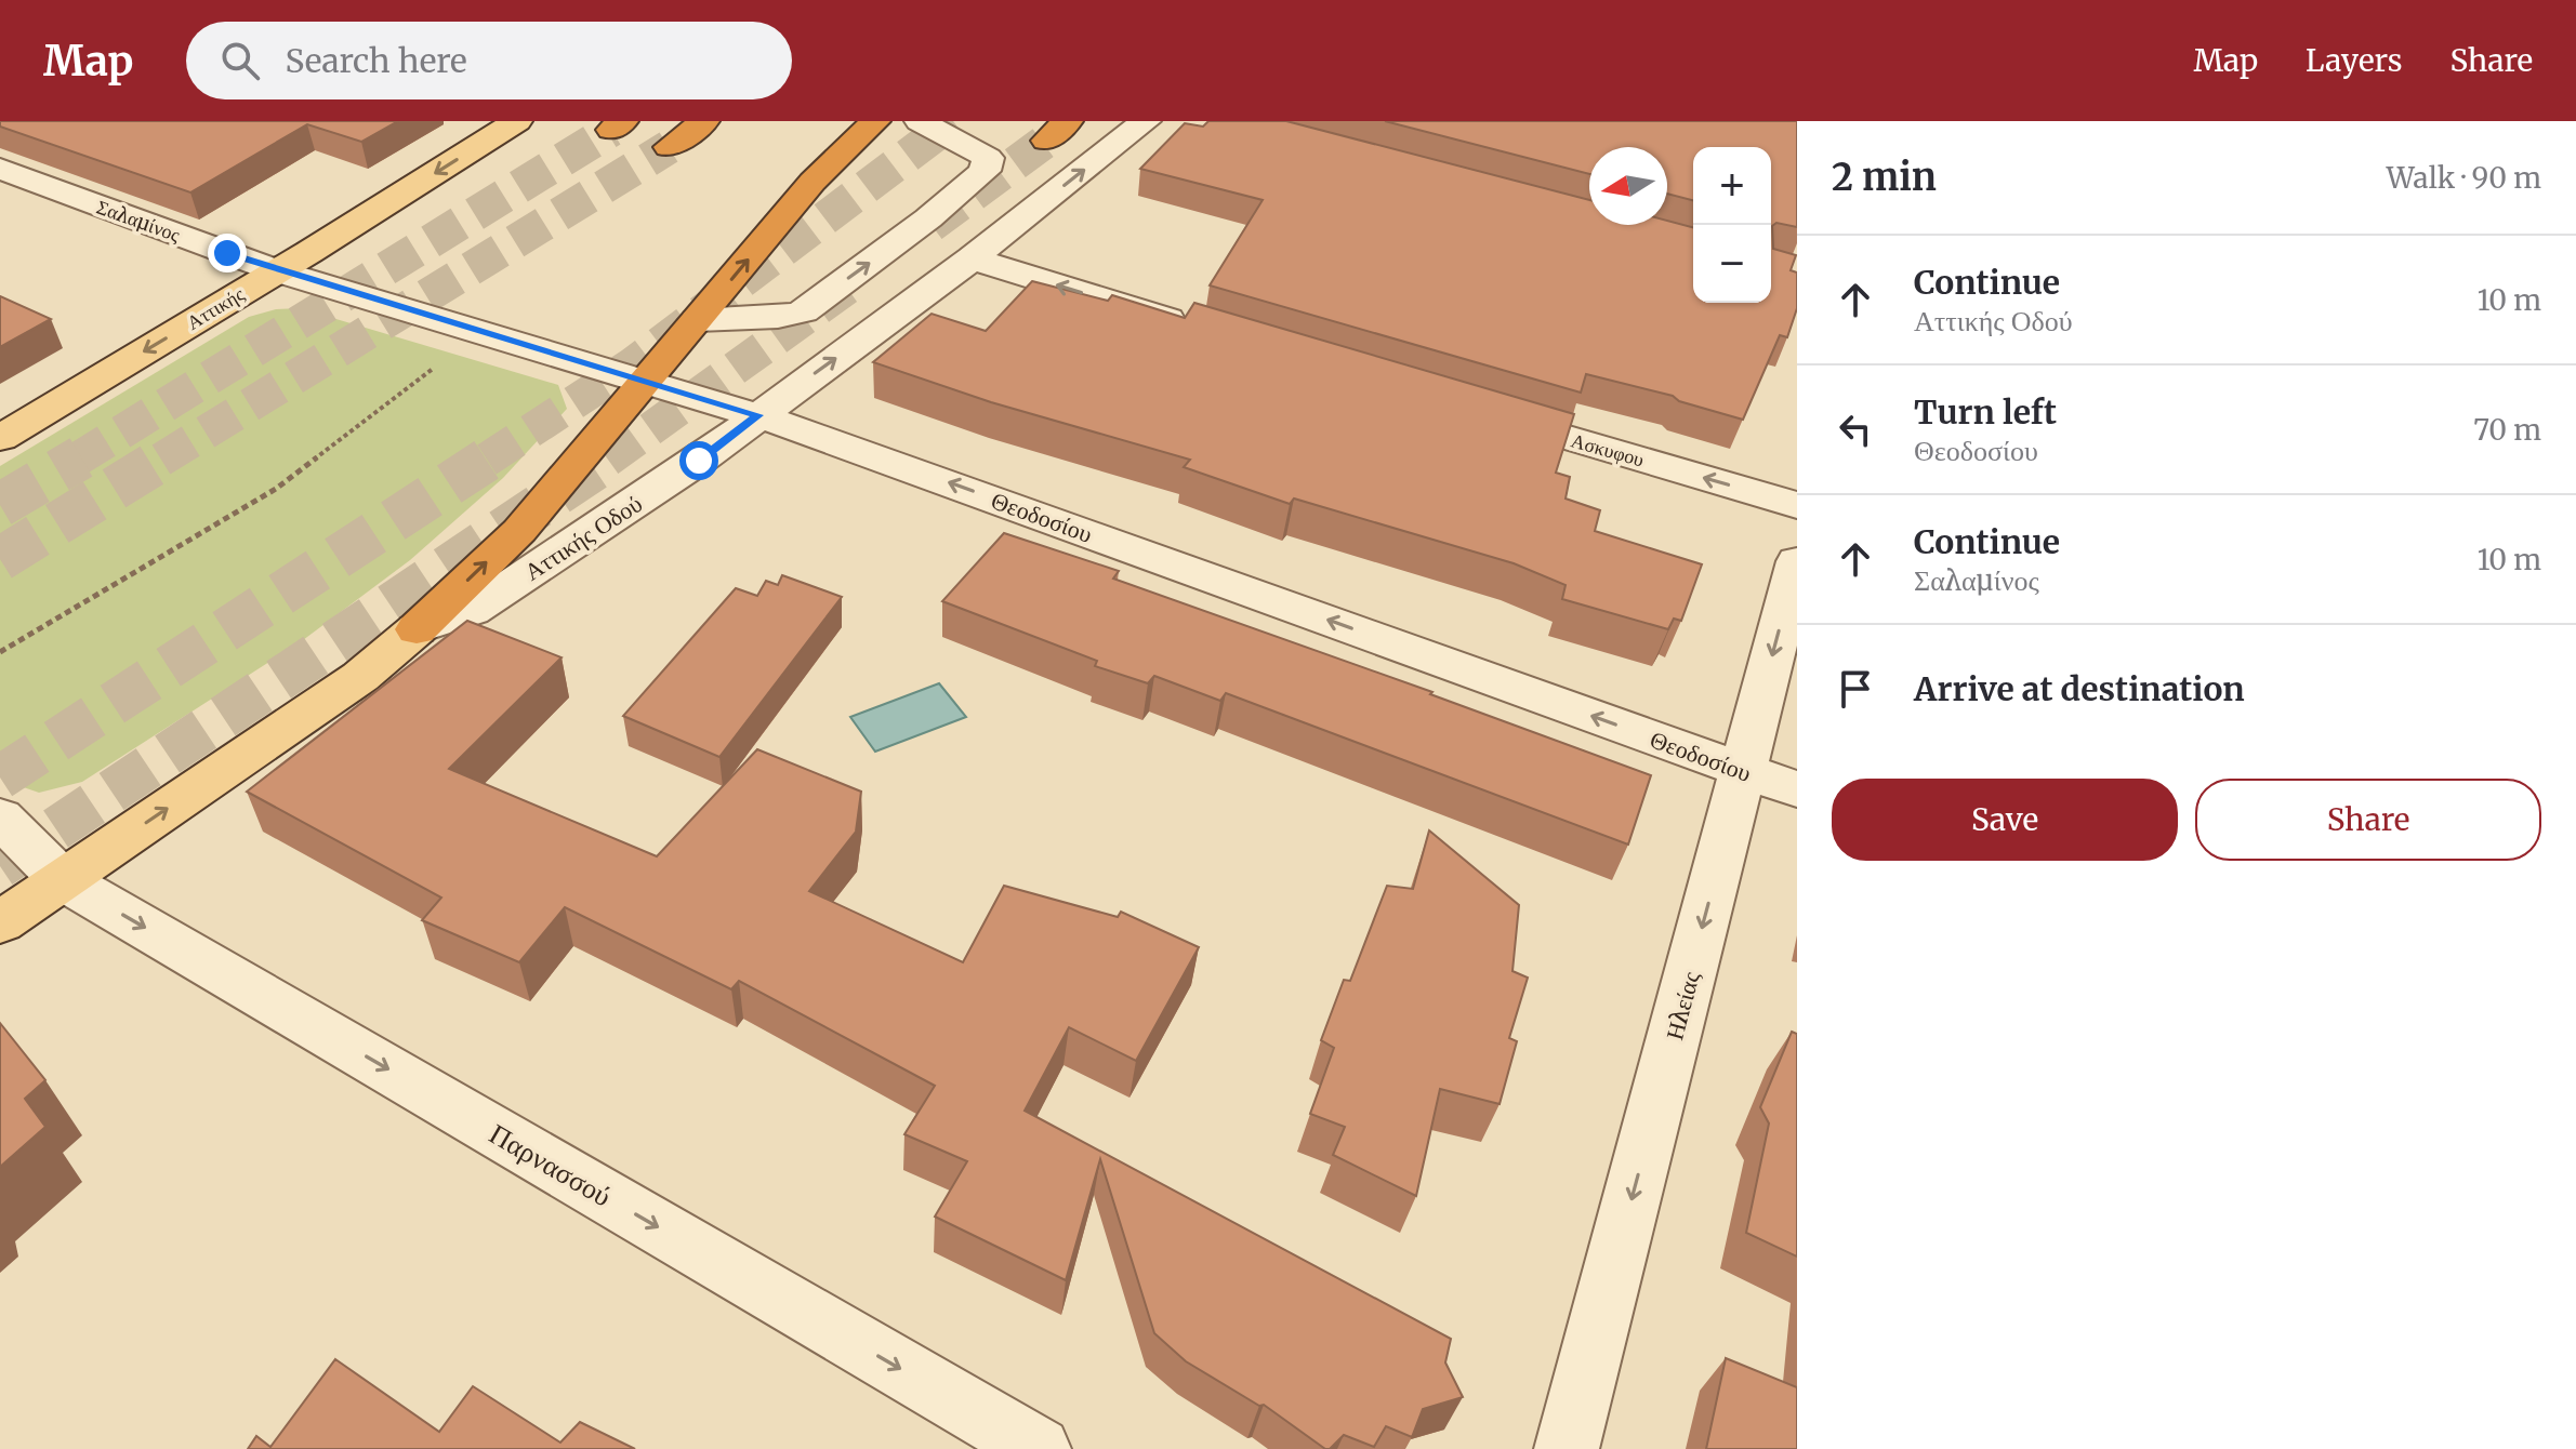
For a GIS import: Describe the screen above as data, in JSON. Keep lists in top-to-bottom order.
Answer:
{
  "streets": {
    "main road": ["Αττικής", "Αττικής Οδού"],
    "street": [
      "Σαλαμίνος",
      "Ασκυφου",
      "Θεοδοσίου",
      "Ηλείας",
      "Παρνασσού"
    ]
  },
  "crossings": [
    ["Σαλαμίνος", "Αττικής"],
    ["Σαλαμίνος", "Θεοδοσίου"],
    ["Αττικής", "Θεοδοσίου"],
    ["Θεοδοσίου", "Αττικής Οδού"],
    ["Θεοδοσίου", "Ηλείας"],
    ["Αττικής Οδού", "Παρνασσού"]
  ],
  "one_way": [
    "Αττικής",
    "Ασκυφου",
    "Θεοδοσίου",
    "Αττικής Οδού",
    "Ηλείας",
    "Παρνασσού"
  ],
  "north": "left",
  "page": {
    "header": "Map",
    "search": "Search here",
    "nav": ["Map", "Layers", "Share"],
    "heading": ["2 min", "Walk · 90 m"],
    "map_buttons": ["+", "−"],
    "list": [
      ["Continue", "Αττικής Οδού", "10 m"],
      ["Turn left", "Θεοδοσίου", "70 m"],
      ["Continue", "Σαλαμίνος", "10 m"],
      "Arrive at destination"
    ],
    "buttons": ["Save", "Share"]
  }
}
